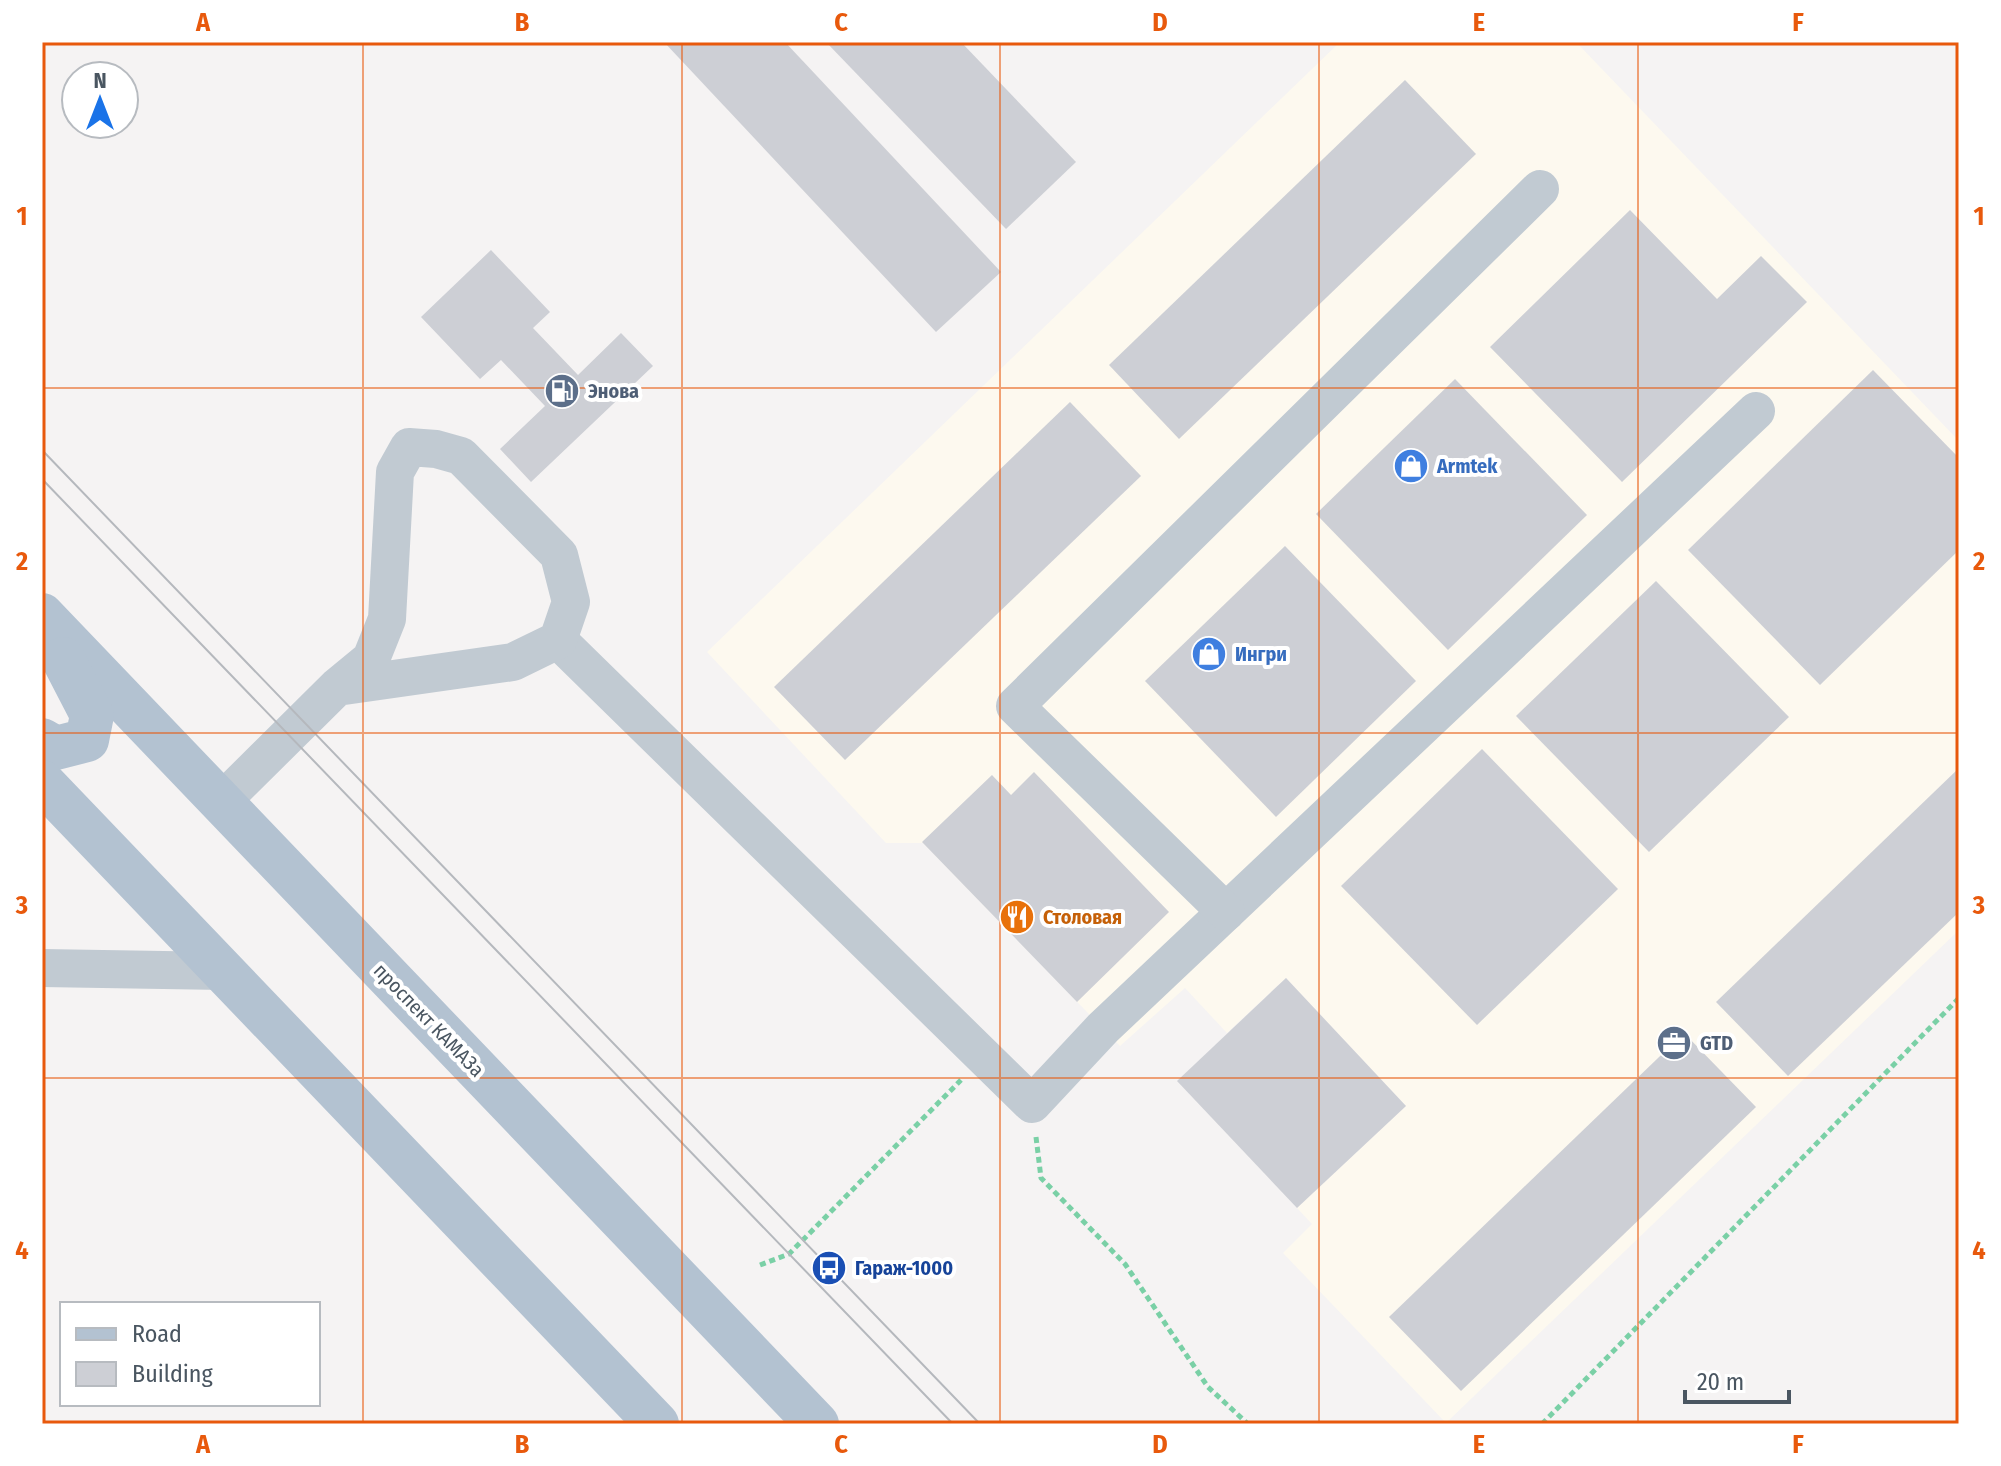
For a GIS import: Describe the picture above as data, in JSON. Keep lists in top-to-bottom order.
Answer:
{
  "streets": {
    "main road": ["проспект КАМАЗа"]
  },
  "places": {
    "fuel station": ["Энова"],
    "shop": ["Armtek", "Ингри"],
    "restaurant": ["Столовая"],
    "office": ["GTD"],
    "bus stop": ["Гараж-1000"]
  },
  "legend": ["Road", "Building"],
  "scale_bar": "20 m",
  "north": "top",
  "grid": {
    "columns": [
      "A",
      "B",
      "C",
      "D",
      "E",
      "F"
    ],
    "rows": [
      "1",
      "2",
      "3",
      "4"
    ]
  }
}
